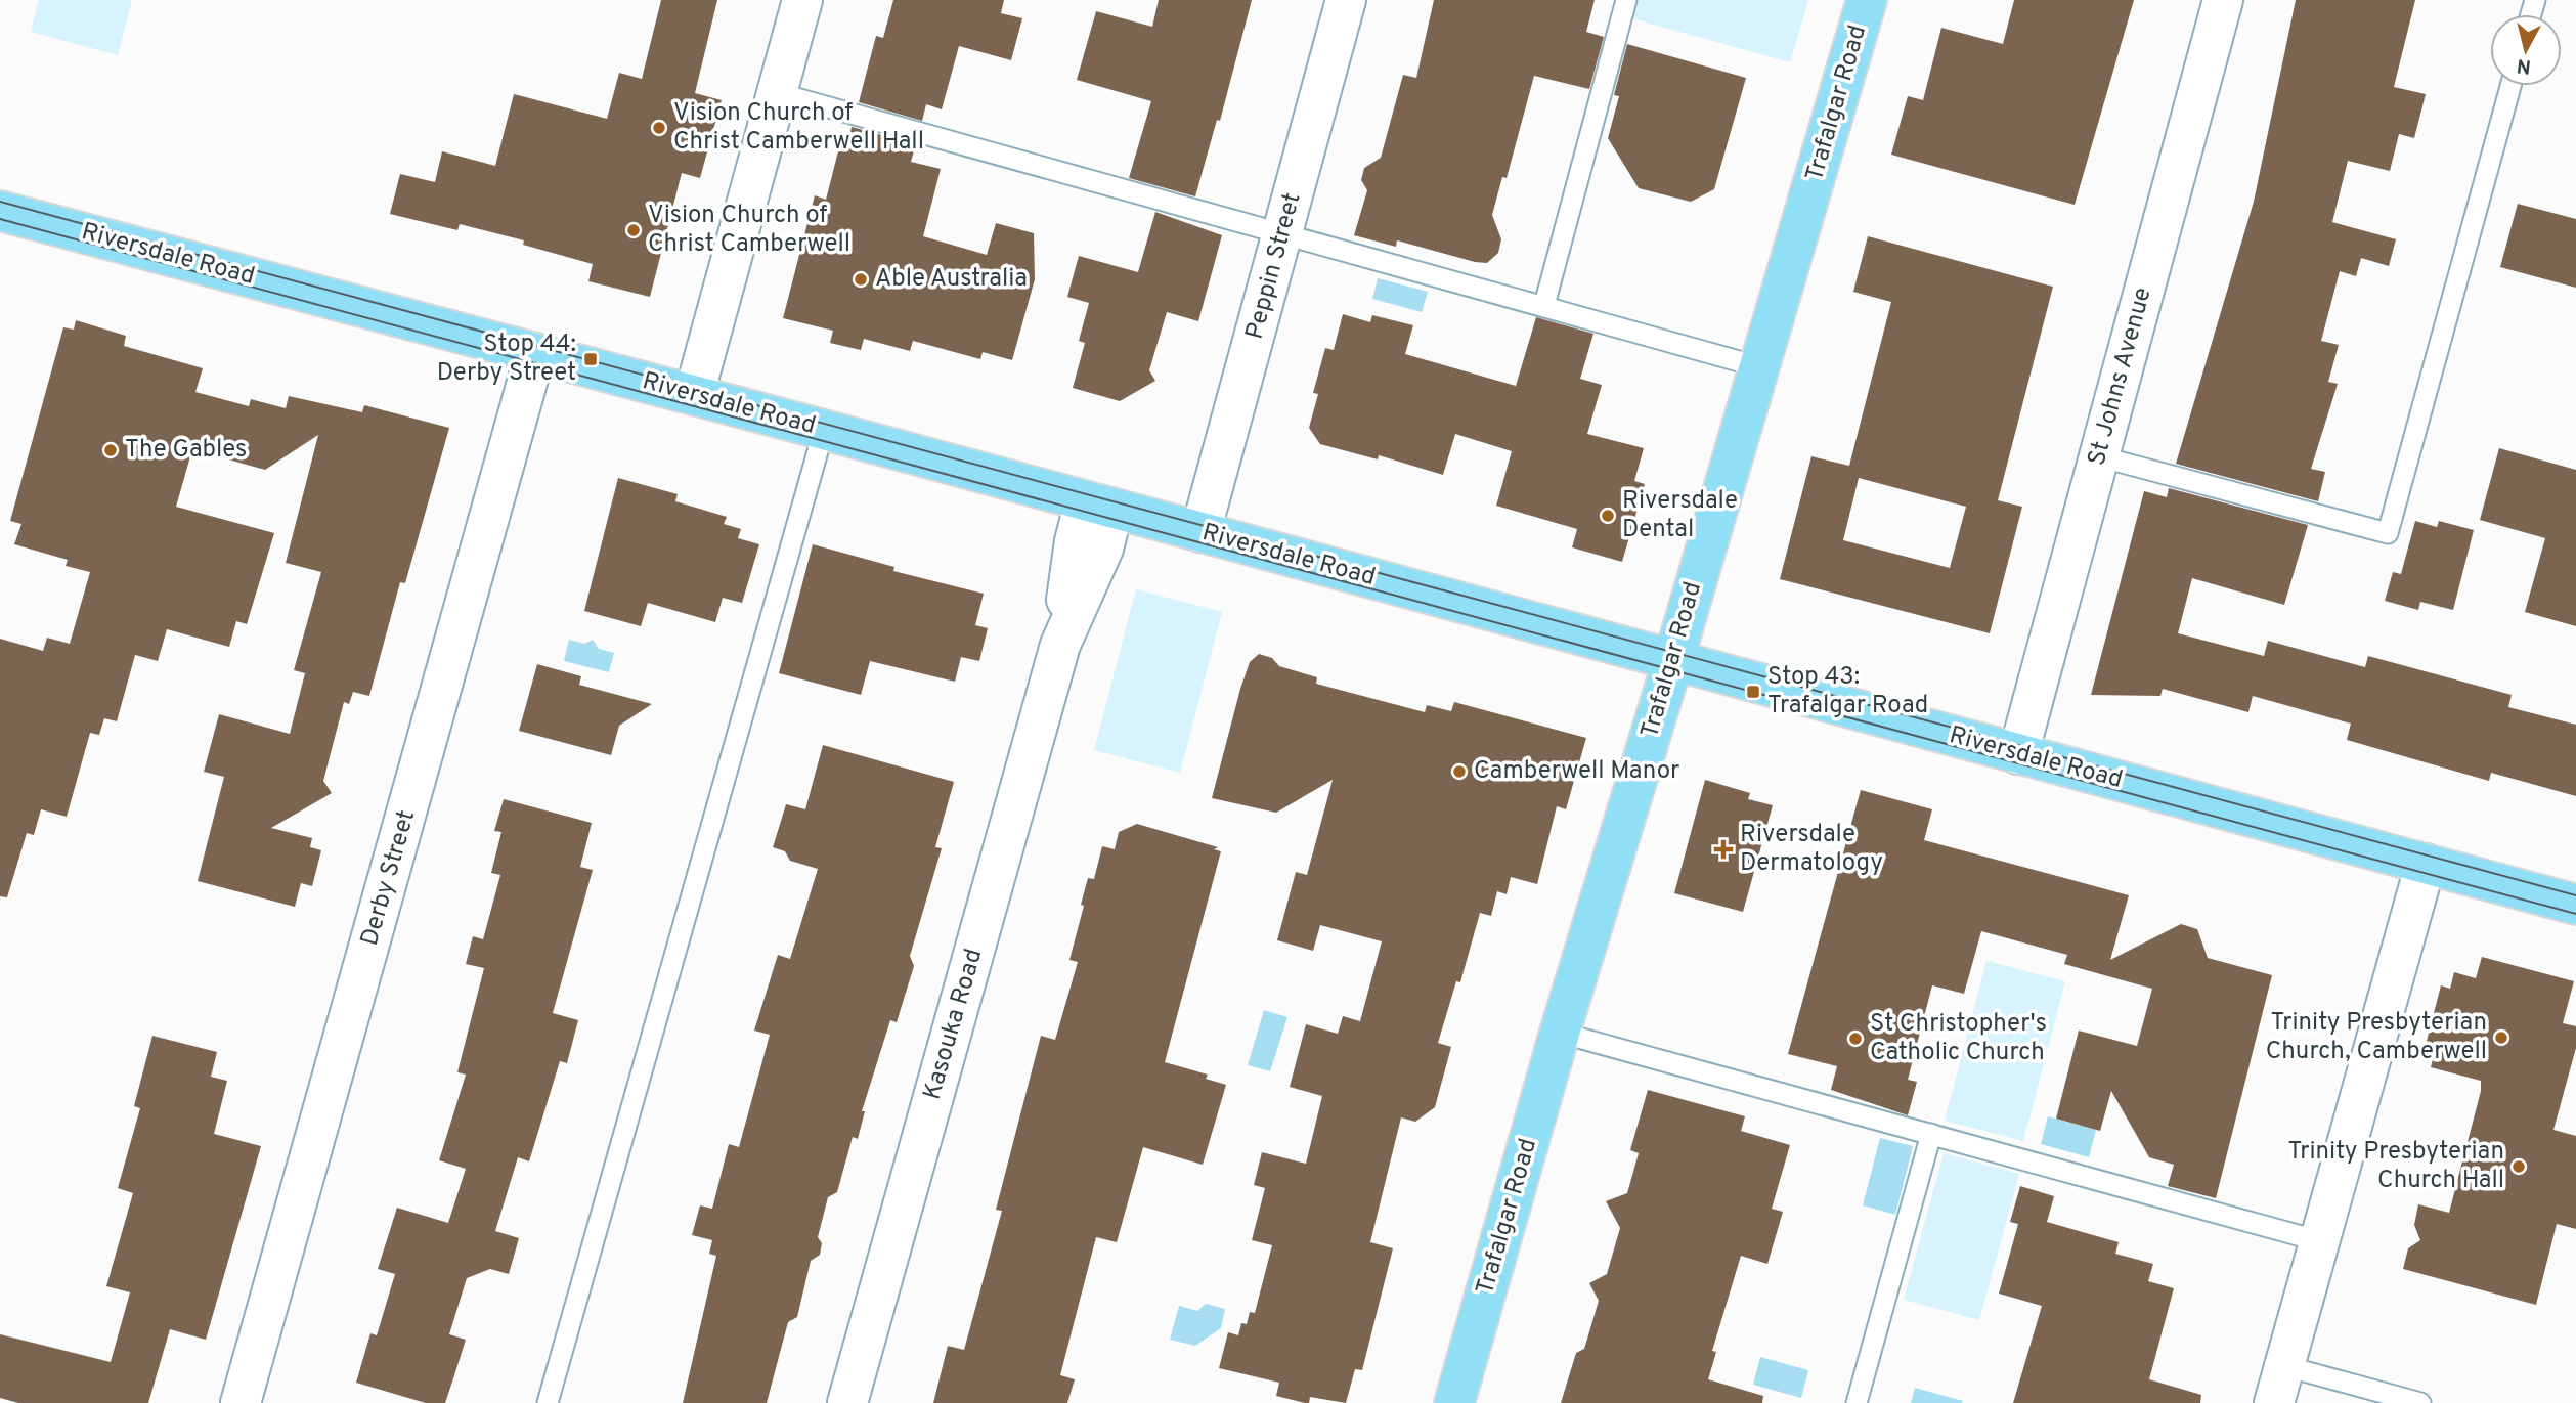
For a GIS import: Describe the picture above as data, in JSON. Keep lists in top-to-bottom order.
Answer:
{
  "streets": {
    "main road": ["Trafalgar Road", "Riversdale Road"],
    "street": [
      "Peppin Street",
      "St Johns Avenue",
      "Derby Street",
      "Kasouka Road"
    ]
  },
  "crossings": [
    ["Trafalgar Road", "Riversdale Road"],
    ["Riversdale Road", "Peppin Street"],
    ["Riversdale Road", "St Johns Avenue"],
    ["Riversdale Road", "Derby Street"],
    ["Riversdale Road", "Kasouka Road"]
  ],
  "places": {
    "other": [
      "Vision Church of Christ Camberwell Hall",
      "Vision Church of Christ Camberwell",
      "Able Australia",
      "The Gables",
      "Riversdale Dental",
      "Camberwell Manor",
      "Trinity Presbyterian Church, Camberwell",
      "St Christopher's Catholic Church",
      "Trinity Presbyterian Church Hall"
    ],
    "transit": ["Stop 44: Derby Street", "Stop 43: Trafalgar Road"],
    "health": ["Riversdale Dermatology"]
  },
  "north": "bottom"
}
